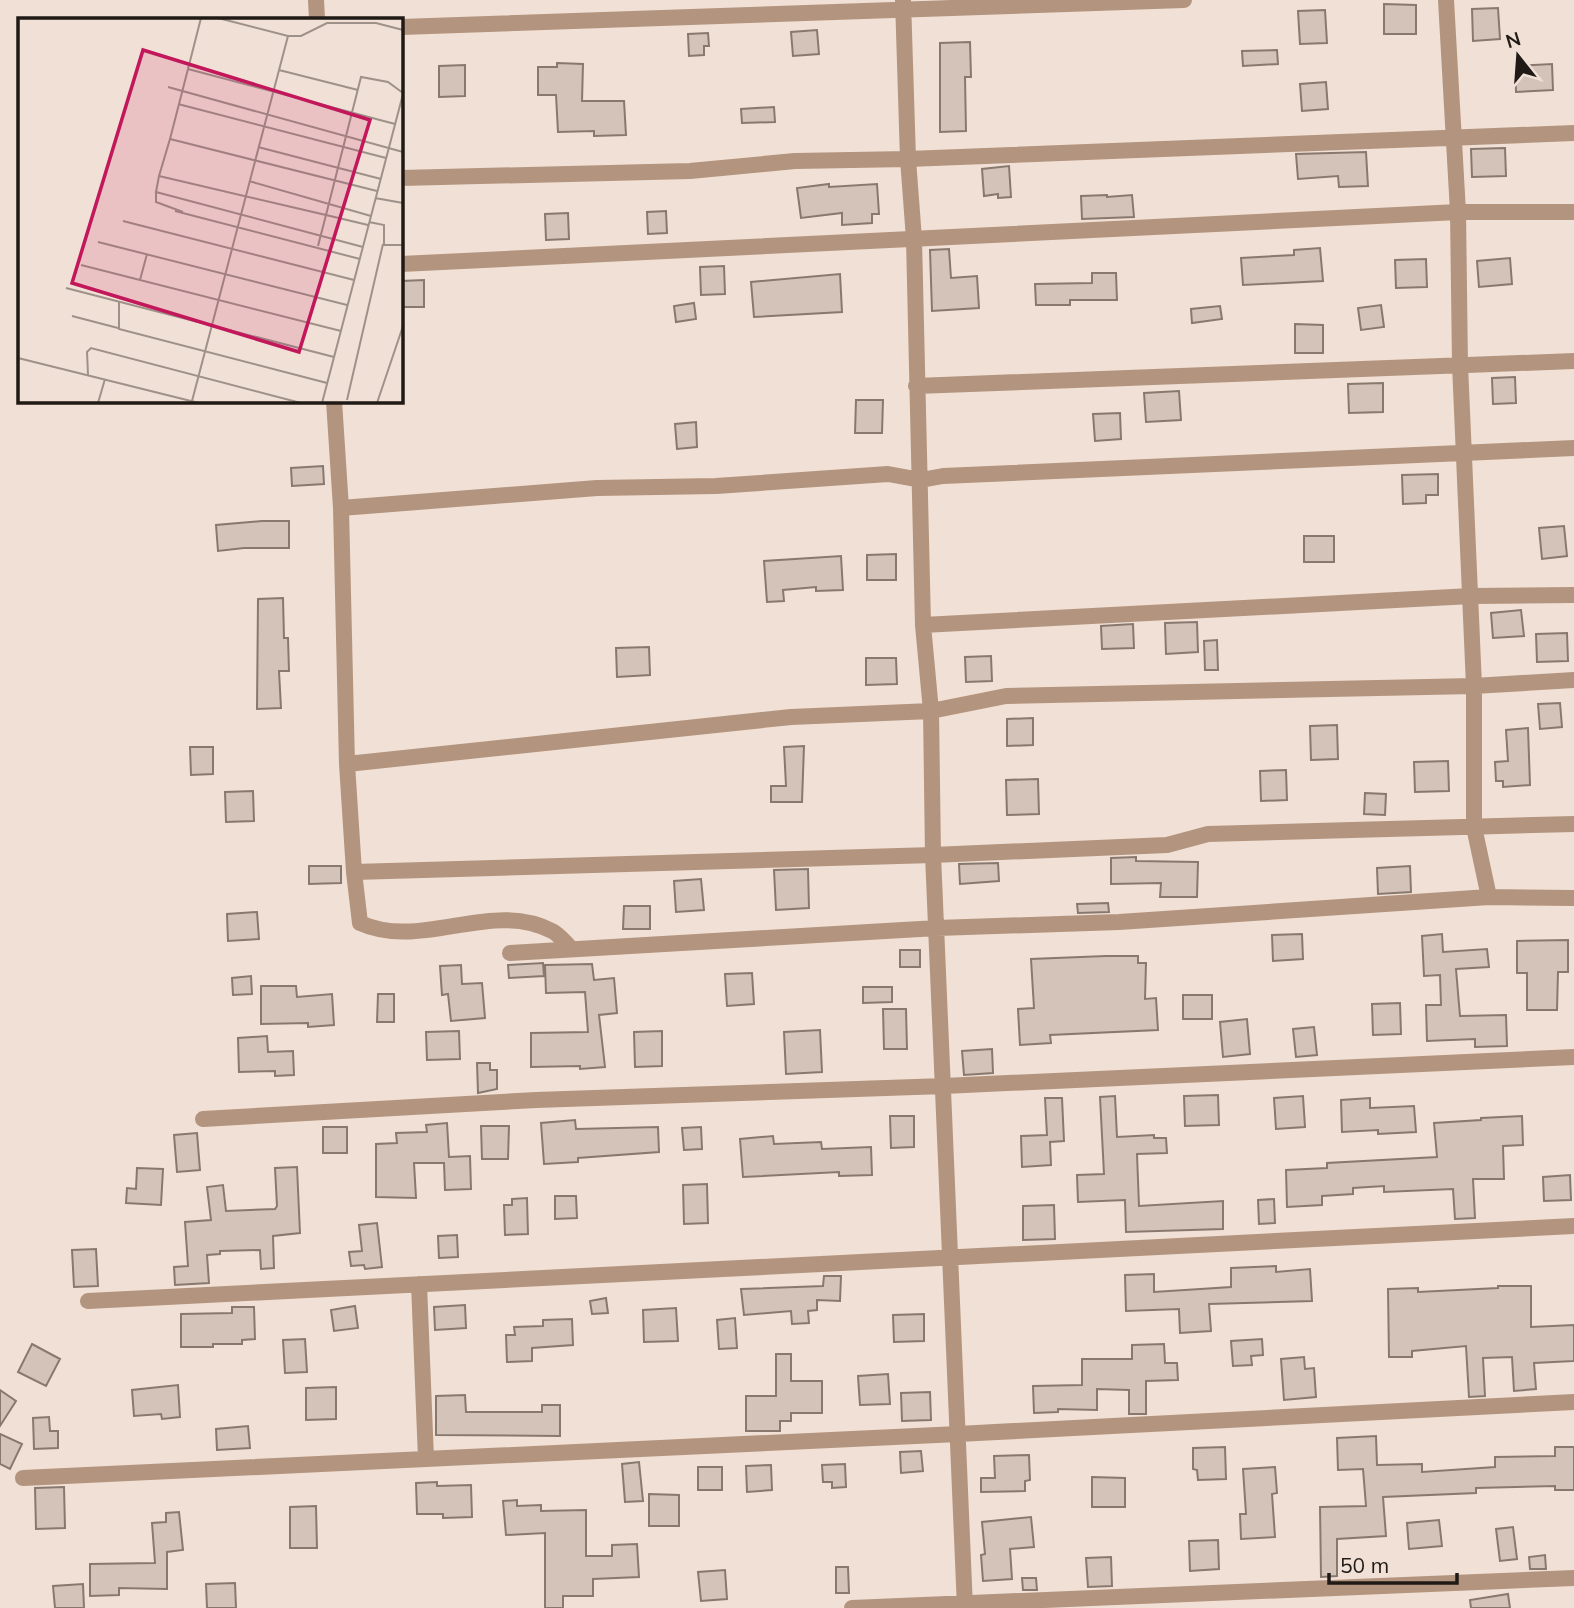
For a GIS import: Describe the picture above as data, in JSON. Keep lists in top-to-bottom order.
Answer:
{
  "scale_bar": "50 m",
  "north": "top"
}
